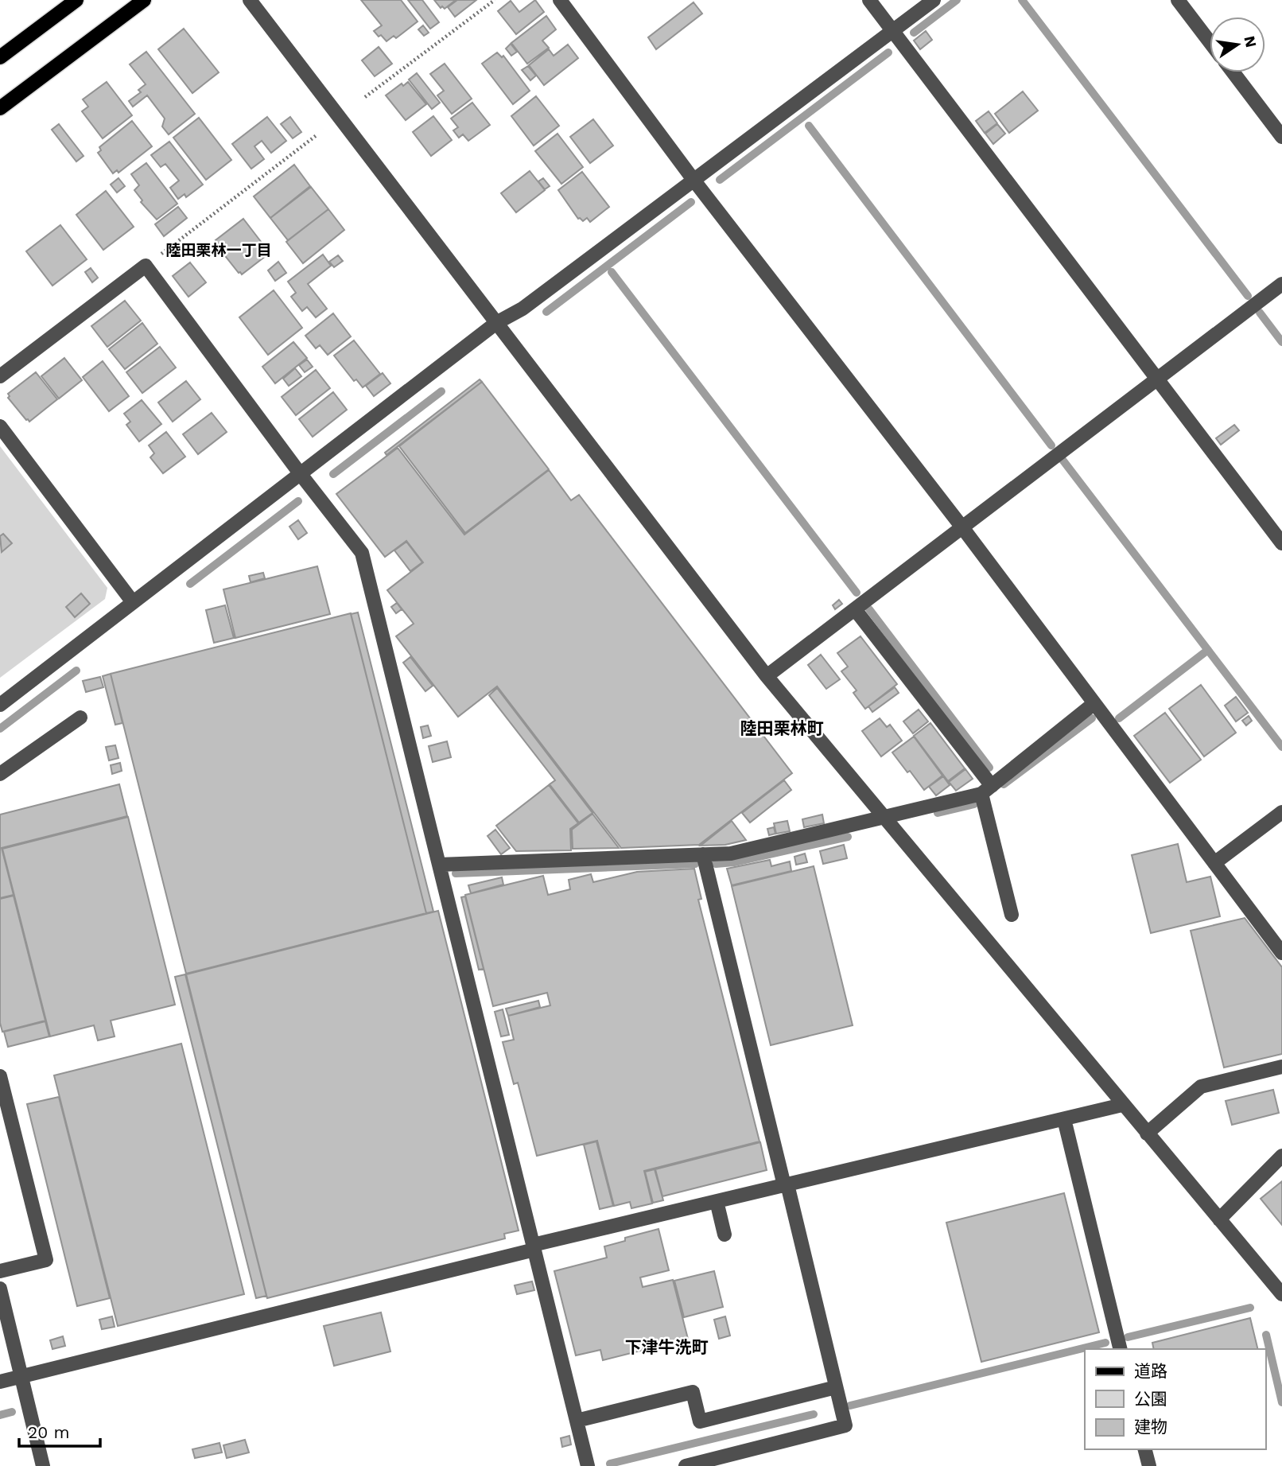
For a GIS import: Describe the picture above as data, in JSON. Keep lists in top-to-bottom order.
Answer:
{
  "districts": ["陸田栗林一丁目", "陸田栗林町", "下津牛洗町"],
  "legend": ["道路", "公園", "建物"],
  "scale_bar": "20 m",
  "north": "right"
}
